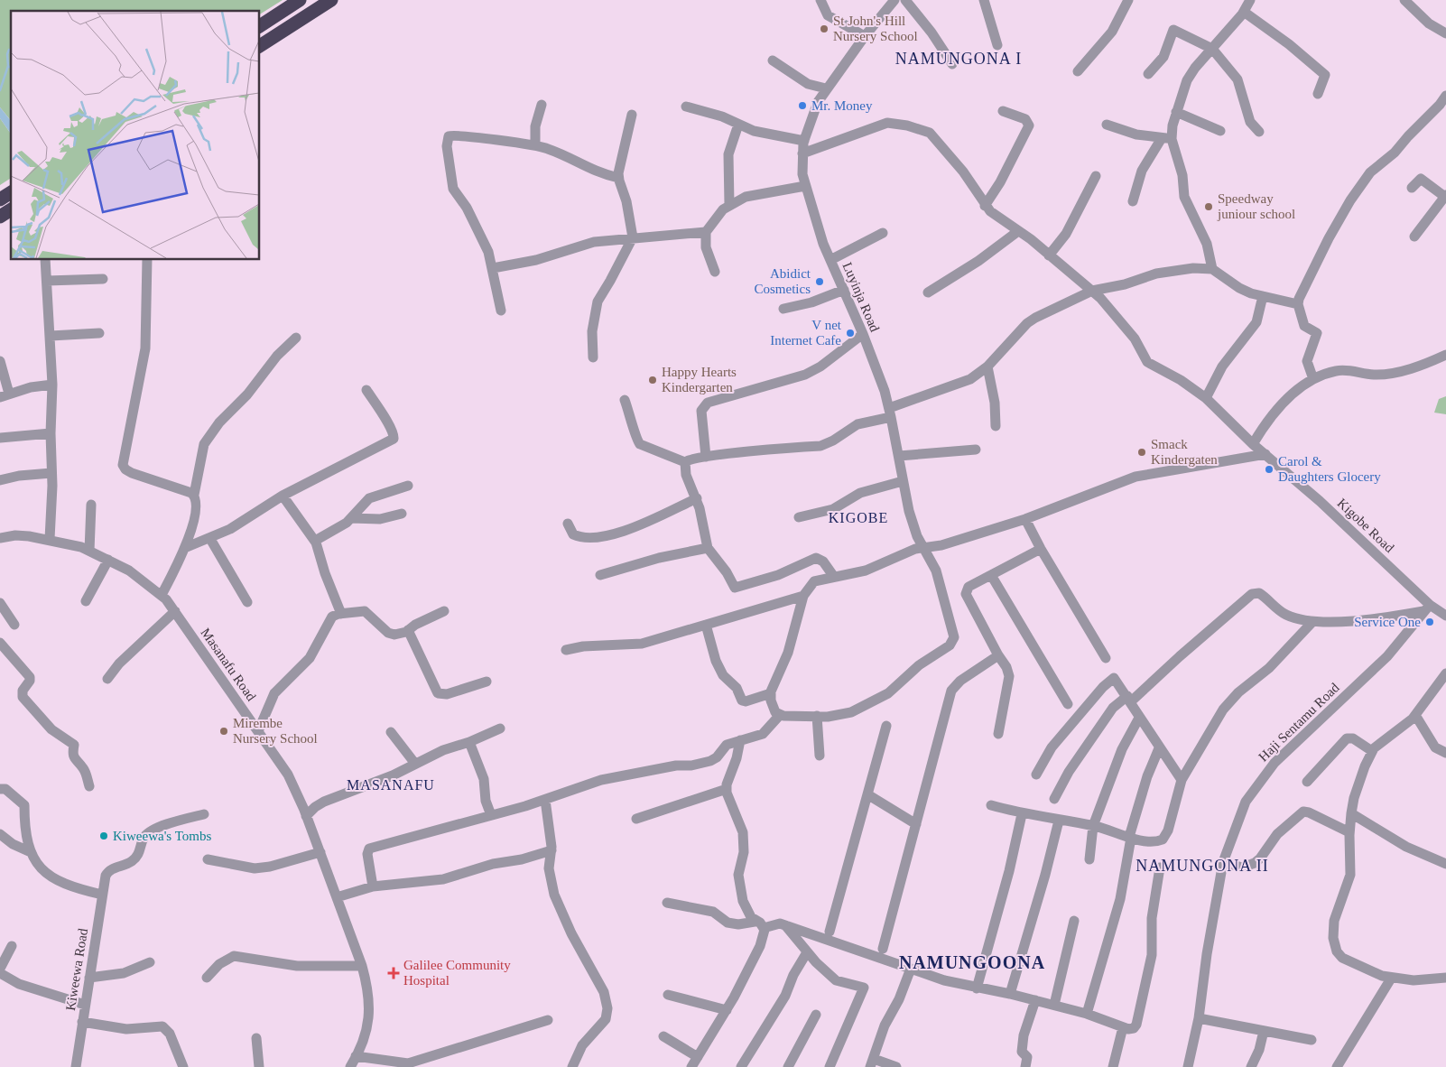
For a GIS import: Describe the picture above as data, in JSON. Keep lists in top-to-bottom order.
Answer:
{
  "streets": {
    "street": [
      "Luyinja Road",
      "Kigobe Road",
      "Masanafu Road",
      "Haji Sentamu Road",
      "Kiweewa Road"
    ]
  },
  "crossings": [
    ["Luyinja Road", "Kigobe Road"],
    ["Kigobe Road", "Haji Sentamu Road"]
  ],
  "districts": [
    "NAMUNGONA I",
    "KIGOBE",
    "MASANAFU",
    "NAMUNGONA II",
    "NAMUNGOONA"
  ],
  "places": {
    "other": [
      "St John's Hill Nursery School",
      "Mr. Money",
      "Speedway juniour school",
      "Abidict Cosmetics",
      "V net Internet Cafe",
      "Happy Hearts Kindergarten",
      "Smack Kindergaten",
      "Carol & Daughters Glocery",
      "Service One",
      "Mirembe Nursery School",
      "Kiweewa's Tombs"
    ],
    "health": ["Galilee Community Hospital"]
  }
}
